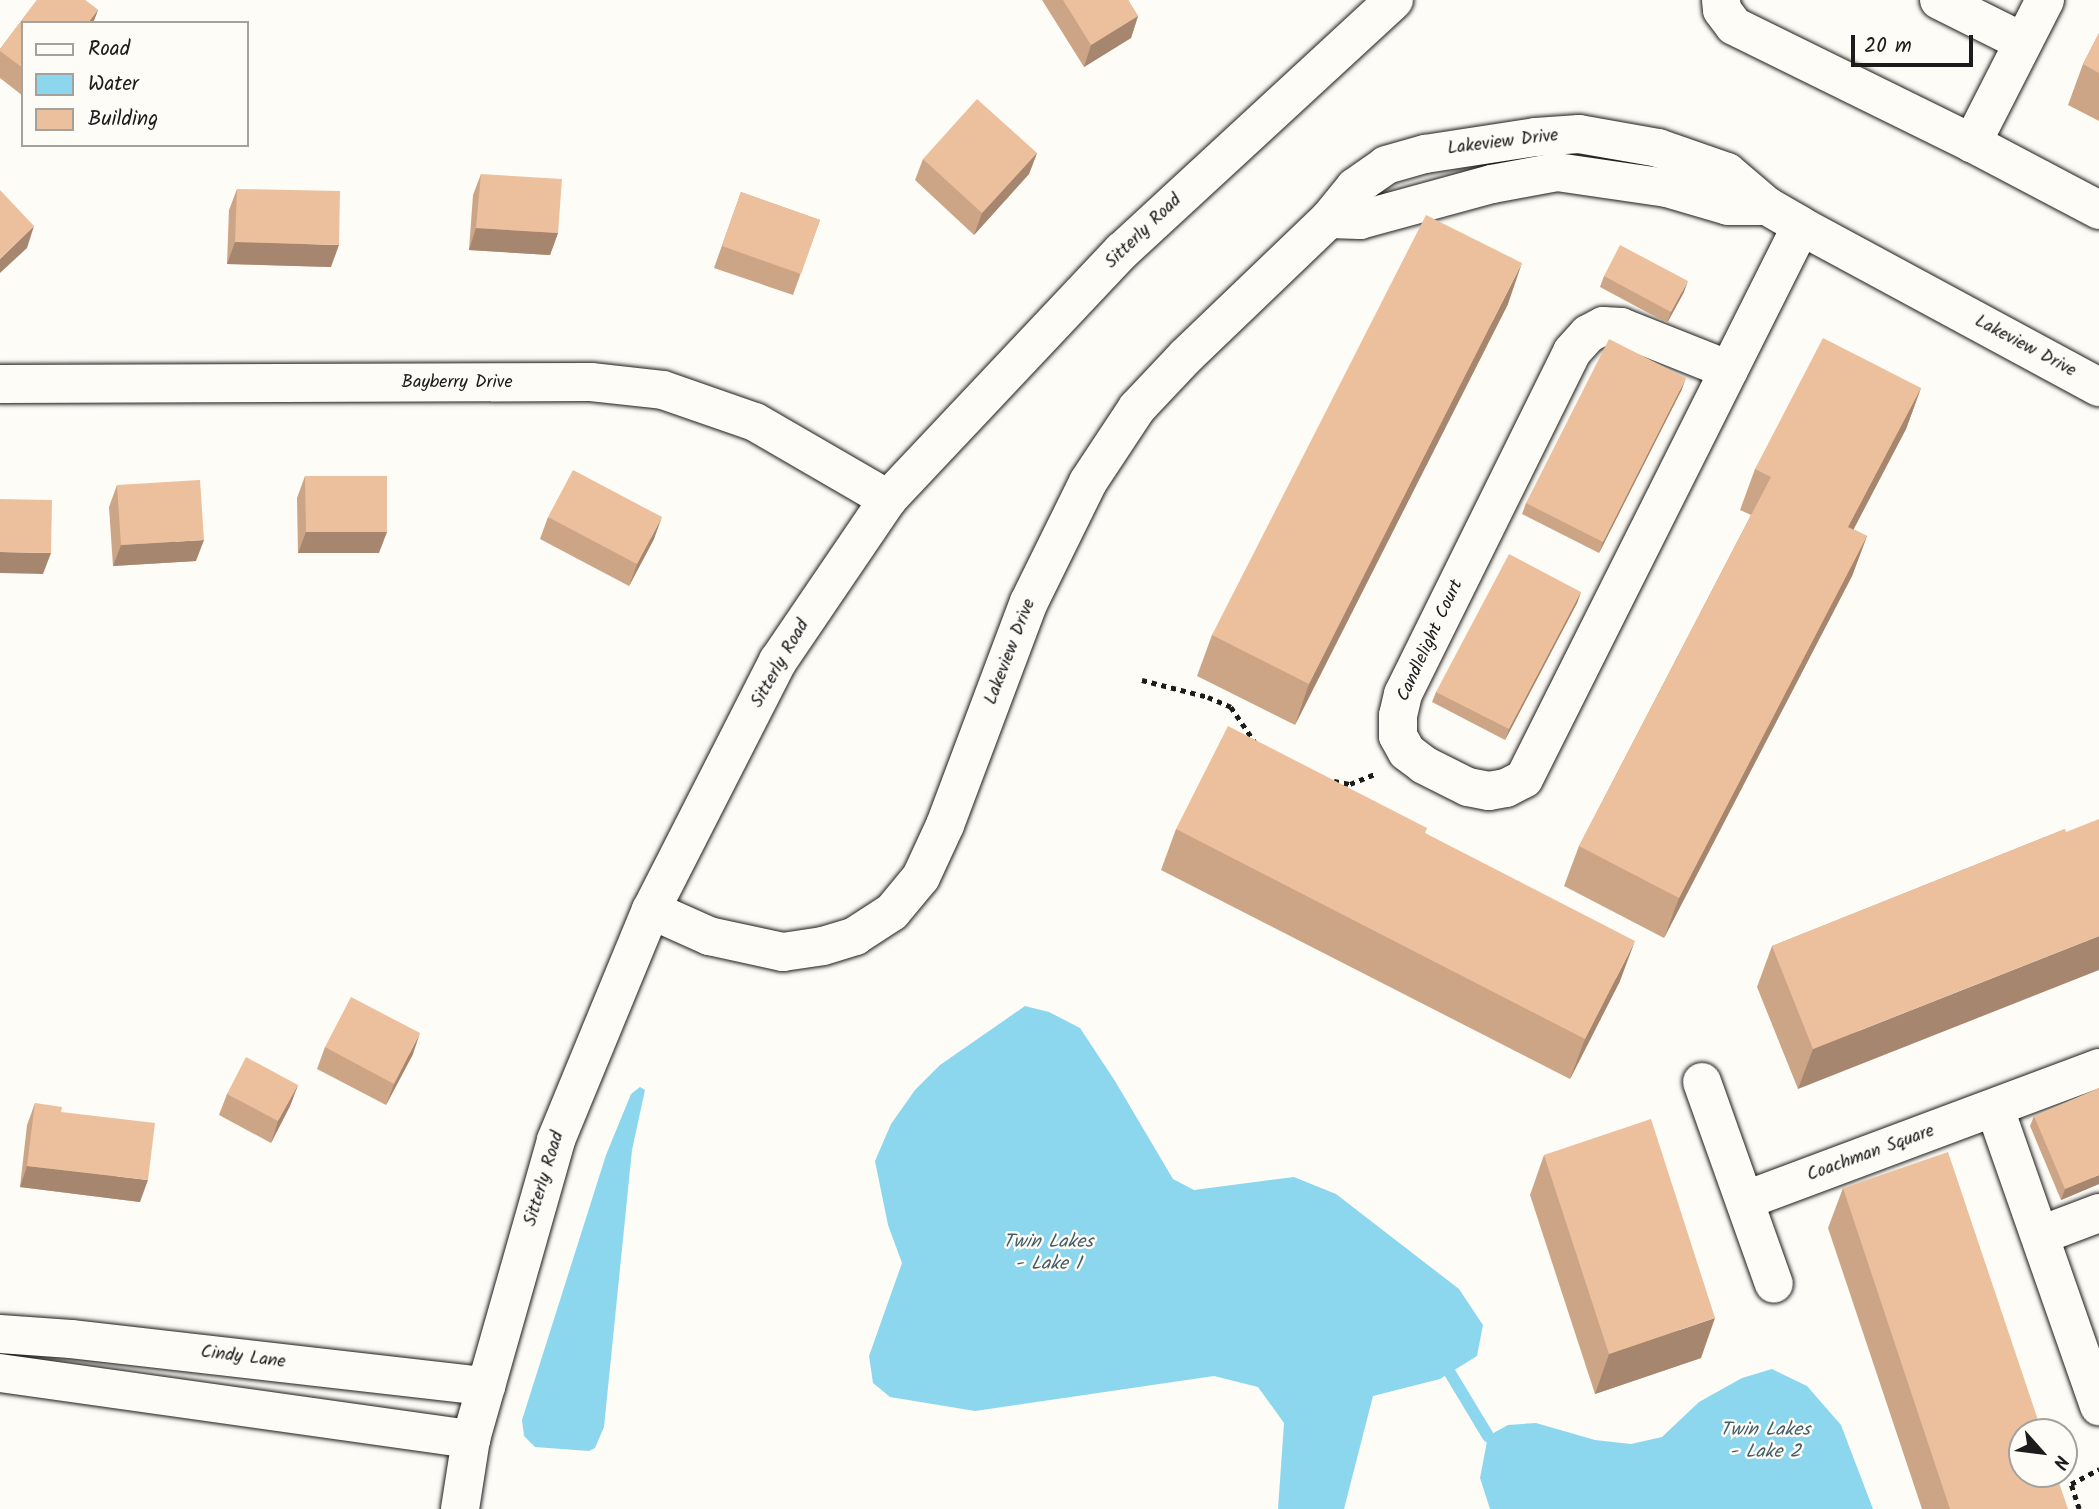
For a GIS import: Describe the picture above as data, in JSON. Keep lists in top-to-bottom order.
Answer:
{
  "streets": {
    "street": [
      "Lakeview Drive",
      "Sitterly Road",
      "Bayberry Drive",
      "Candlelight Court",
      "Coachman Square",
      "Cindy Lane"
    ]
  },
  "crossings": [
    ["Lakeview Drive", "Sitterly Road"],
    ["Sitterly Road", "Bayberry Drive"],
    ["Sitterly Road", "Cindy Lane"]
  ],
  "water": ["Twin Lakes - Lake 1", "Twin Lakes - Lake 2"],
  "legend": ["Road", "Water", "Building"],
  "scale_bar": "20 m",
  "north": "bottom right"
}
